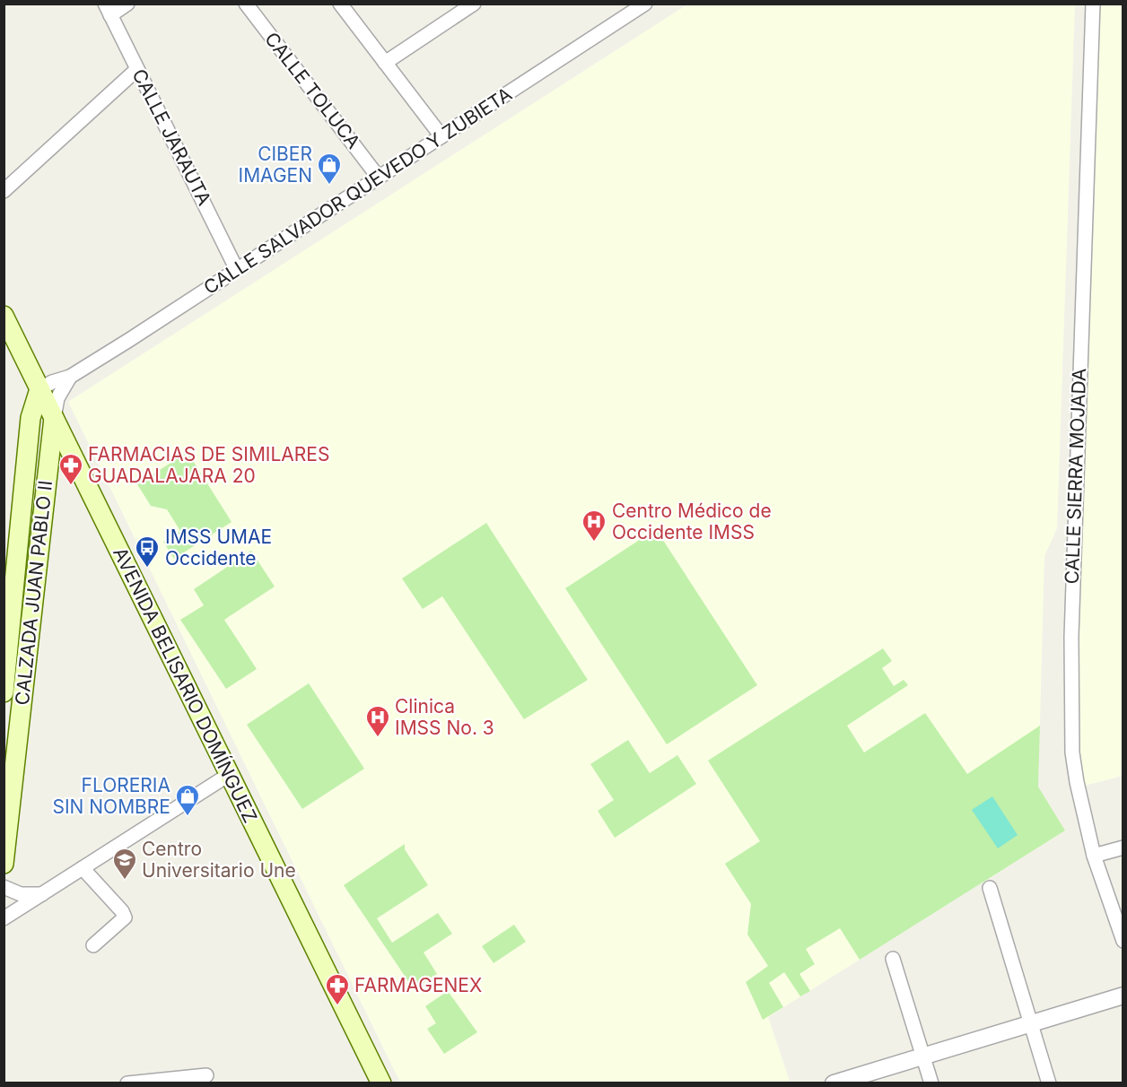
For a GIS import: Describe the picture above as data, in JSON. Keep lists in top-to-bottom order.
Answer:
{
  "streets": {
    "main road": ["CALZADA JUAN PABLO II", "AVENIDA BELISARIO DOMÍNGUEZ"],
    "street": [
      "CALLE TOLUCA",
      "CALLE JARAUTA",
      "CALLE SALVADOR QUEVEDO Y ZUBIETA",
      "CALLE SIERRA MOJADA"
    ]
  },
  "crossings": [
    ["CALLE TOLUCA", "CALLE SALVADOR QUEVEDO Y ZUBIETA"],
    ["CALLE JARAUTA", "CALLE SALVADOR QUEVEDO Y ZUBIETA"],
    ["CALLE SALVADOR QUEVEDO Y ZUBIETA", "CALZADA JUAN PABLO II"],
    ["CALLE SALVADOR QUEVEDO Y ZUBIETA", "AVENIDA BELISARIO DOMÍNGUEZ"],
    ["CALZADA JUAN PABLO II", "AVENIDA BELISARIO DOMÍNGUEZ"]
  ],
  "places": {
    "shop": ["CIBER IMAGEN", "FLORERIA SIN NOMBRE"],
    "pharmacy": ["FARMACIAS DE SIMILARES GUADALAJARA 20", "FARMAGENEX"],
    "hospital": ["Centro Médico de Occidente IMSS", "Clinica IMSS No. 3"],
    "bus stop": ["IMSS UMAE Occidente"],
    "school or university": ["Centro Universitario Une"]
  }
}
